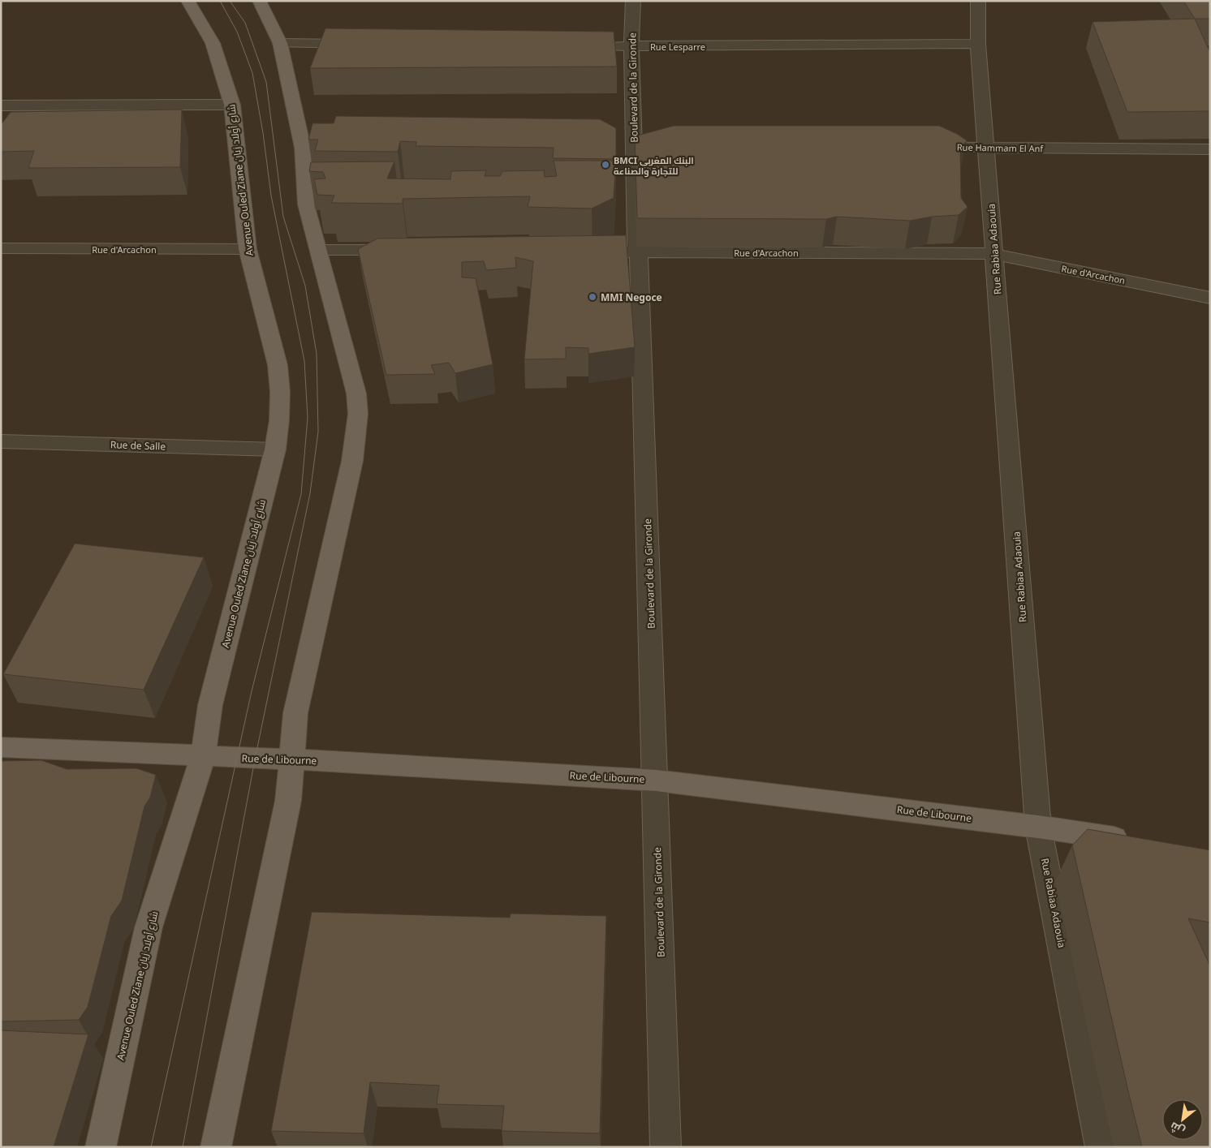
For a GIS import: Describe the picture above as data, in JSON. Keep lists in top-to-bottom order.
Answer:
{
  "streets": {
    "main road": ["Avenue Ouled Ziane شارع أولاد زيان", "Rue de Libourne"],
    "street": [
      "Rue Lesparre",
      "Boulevard de la Gironde",
      "Rue Hammam El Anf",
      "Rue d'Arcachon",
      "Rue Rabiaa Adaouia",
      "Rue de Salle"
    ]
  },
  "crossings": [
    ["Rue Lesparre", "Boulevard de la Gironde"],
    ["Rue Lesparre", "Rue Rabiaa Adaouia"],
    ["Boulevard de la Gironde", "Rue d'Arcachon"],
    ["Boulevard de la Gironde", "Rue de Libourne"],
    ["Rue Hammam El Anf", "Rue Rabiaa Adaouia"],
    ["Avenue Ouled Ziane شارع أولاد زيان", "Rue d'Arcachon"],
    ["Avenue Ouled Ziane شارع أولاد زيان", "Rue de Salle"],
    ["Avenue Ouled Ziane شارع أولاد زيان", "Rue de Libourne"],
    ["Rue d'Arcachon", "Rue Rabiaa Adaouia"],
    ["Rue Rabiaa Adaouia", "Rue de Libourne"]
  ],
  "places": ["BMCI البنك المغربي للتجارة والصناعة", "MMI Negoce"],
  "north": "bottom left"
}
